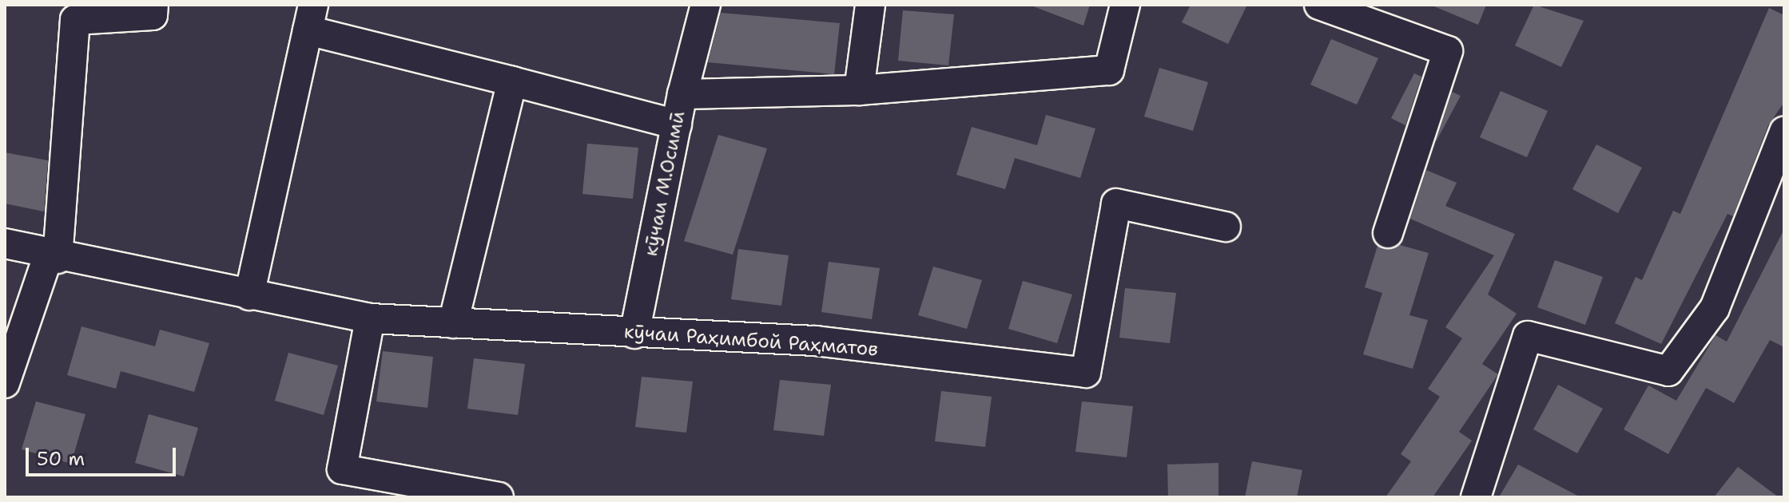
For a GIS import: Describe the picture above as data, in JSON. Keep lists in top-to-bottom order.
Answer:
{
  "streets": {
    "street": ["кӯчаи М.Осимӣ", "кӯчаи Раҳимбой Раҳматов"]
  },
  "crossings": [
    ["кӯчаи М.Осимӣ", "кӯчаи Раҳимбой Раҳматов"]
  ],
  "scale_bar": "50 m"
}
